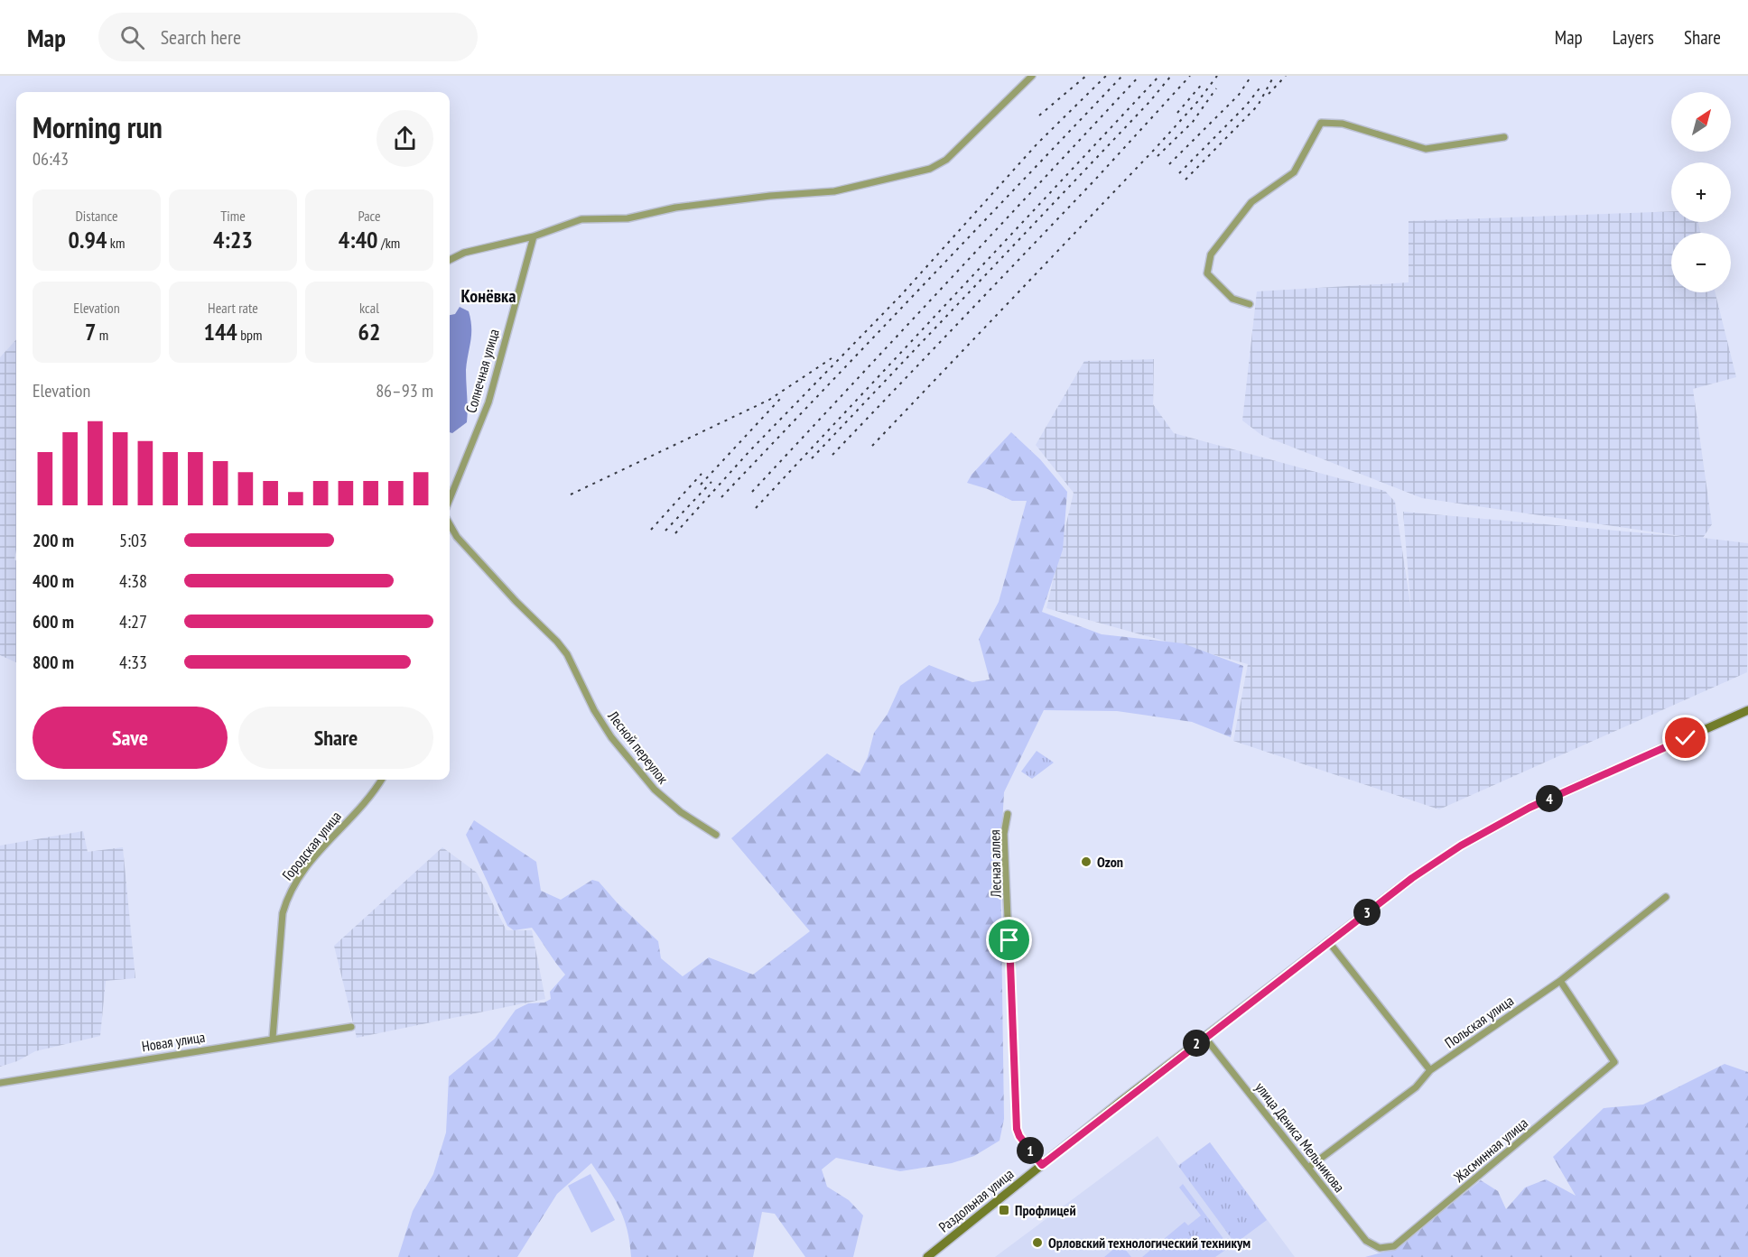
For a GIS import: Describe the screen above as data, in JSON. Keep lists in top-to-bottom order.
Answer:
{
  "streets": {
    "main road": ["Раздольная улица"],
    "street": [
      "Солнечная улица",
      "Лесной переулок",
      "Городская улица",
      "Лесная аллея",
      "Польская улица",
      "Новая улица",
      "улица Дениса Мельникова",
      "Жасминная улица"
    ]
  },
  "crossings": [
    ["Городская улица", "Новая улица"],
    ["Лесная аллея", "Раздольная улица"],
    ["Польская улица", "улица Дениса Мельникова"],
    ["Польская улица", "Жасминная улица"],
    ["улица Дениса Мельникова", "Жасминная улица"],
    ["улица Дениса Мельникова", "Раздольная улица"]
  ],
  "districts": ["Конёвка"],
  "places": {
    "other": ["Ozon", "Орловский технологический техникум"],
    "transit": ["Профлицей"]
  },
  "north": "top right",
  "page": {
    "header": "Map",
    "search": "Search here",
    "nav": ["Map", "Layers", "Share"],
    "map_buttons": ["+", "−"],
    "heading": ["Morning run", "06:43"],
    "stats": [
      ["Distance", "0.94 km"],
      ["Time", "4:23"],
      ["Pace", "4:40 /km"],
      ["Elevation", "7 m"],
      ["Heart rate", "144 bpm"],
      ["kcal", "62"]
    ],
    "chart": ["Elevation", "86–93 m"],
    "list": [
      {
        "name": "200 m",
        "note": "5:03"
      },
      {
        "name": "400 m",
        "note": "4:38"
      },
      {
        "name": "600 m",
        "note": "4:27"
      },
      {
        "name": "800 m",
        "note": "4:33"
      }
    ],
    "buttons": ["Save", "Share"],
    "pins": [
      "4",
      "3",
      "2",
      "1"
    ]
  }
}
